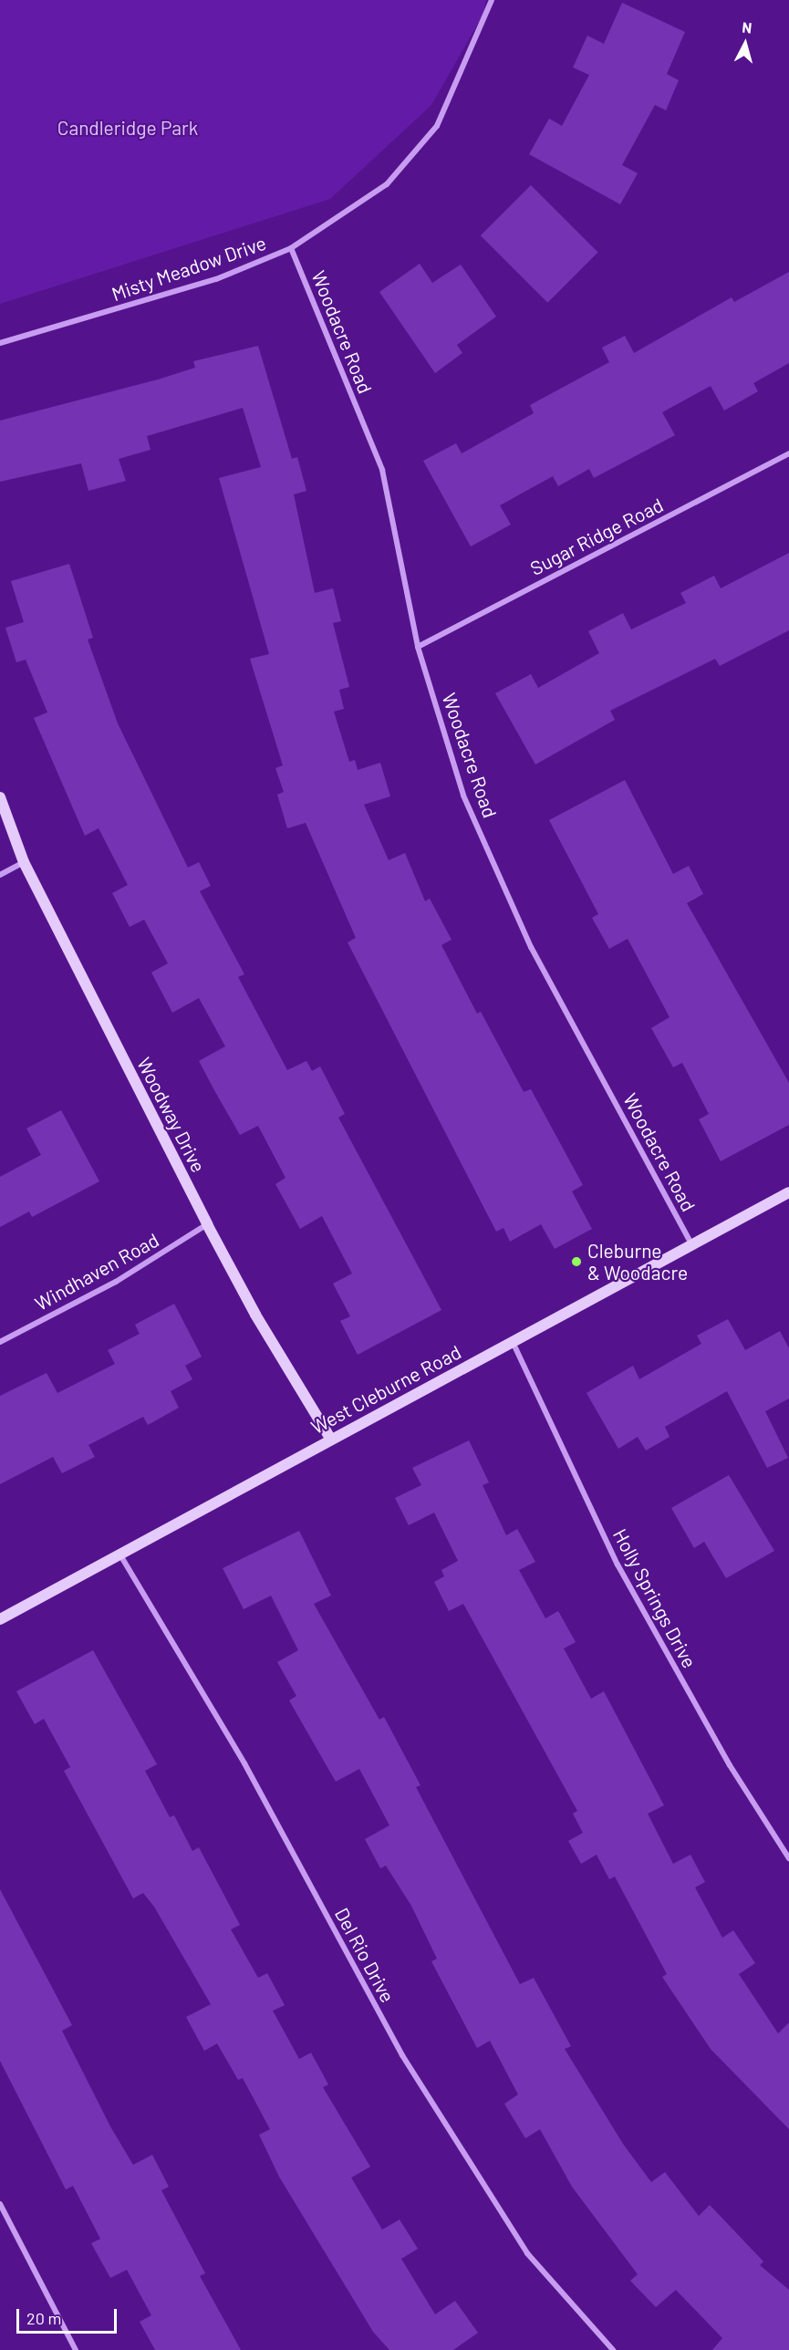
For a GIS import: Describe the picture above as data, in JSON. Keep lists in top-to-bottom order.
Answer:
{
  "streets": {
    "street": [
      "Misty Meadow Drive",
      "Woodacre Road",
      "Sugar Ridge Road",
      "Woodway Drive",
      "Windhaven Road",
      "West Cleburne Road",
      "Holly Springs Drive",
      "Del Rio Drive"
    ]
  },
  "crossings": [
    ["Misty Meadow Drive", "Woodacre Road"],
    ["Woodacre Road", "Sugar Ridge Road"],
    ["Woodacre Road", "West Cleburne Road"],
    ["Woodway Drive", "Windhaven Road"],
    ["Woodway Drive", "West Cleburne Road"],
    ["West Cleburne Road", "Holly Springs Drive"],
    ["West Cleburne Road", "Del Rio Drive"]
  ],
  "parks": ["Candleridge Park"],
  "places": ["Cleburne & Woodacre"],
  "scale_bar": "20 m",
  "north": "top"
}
